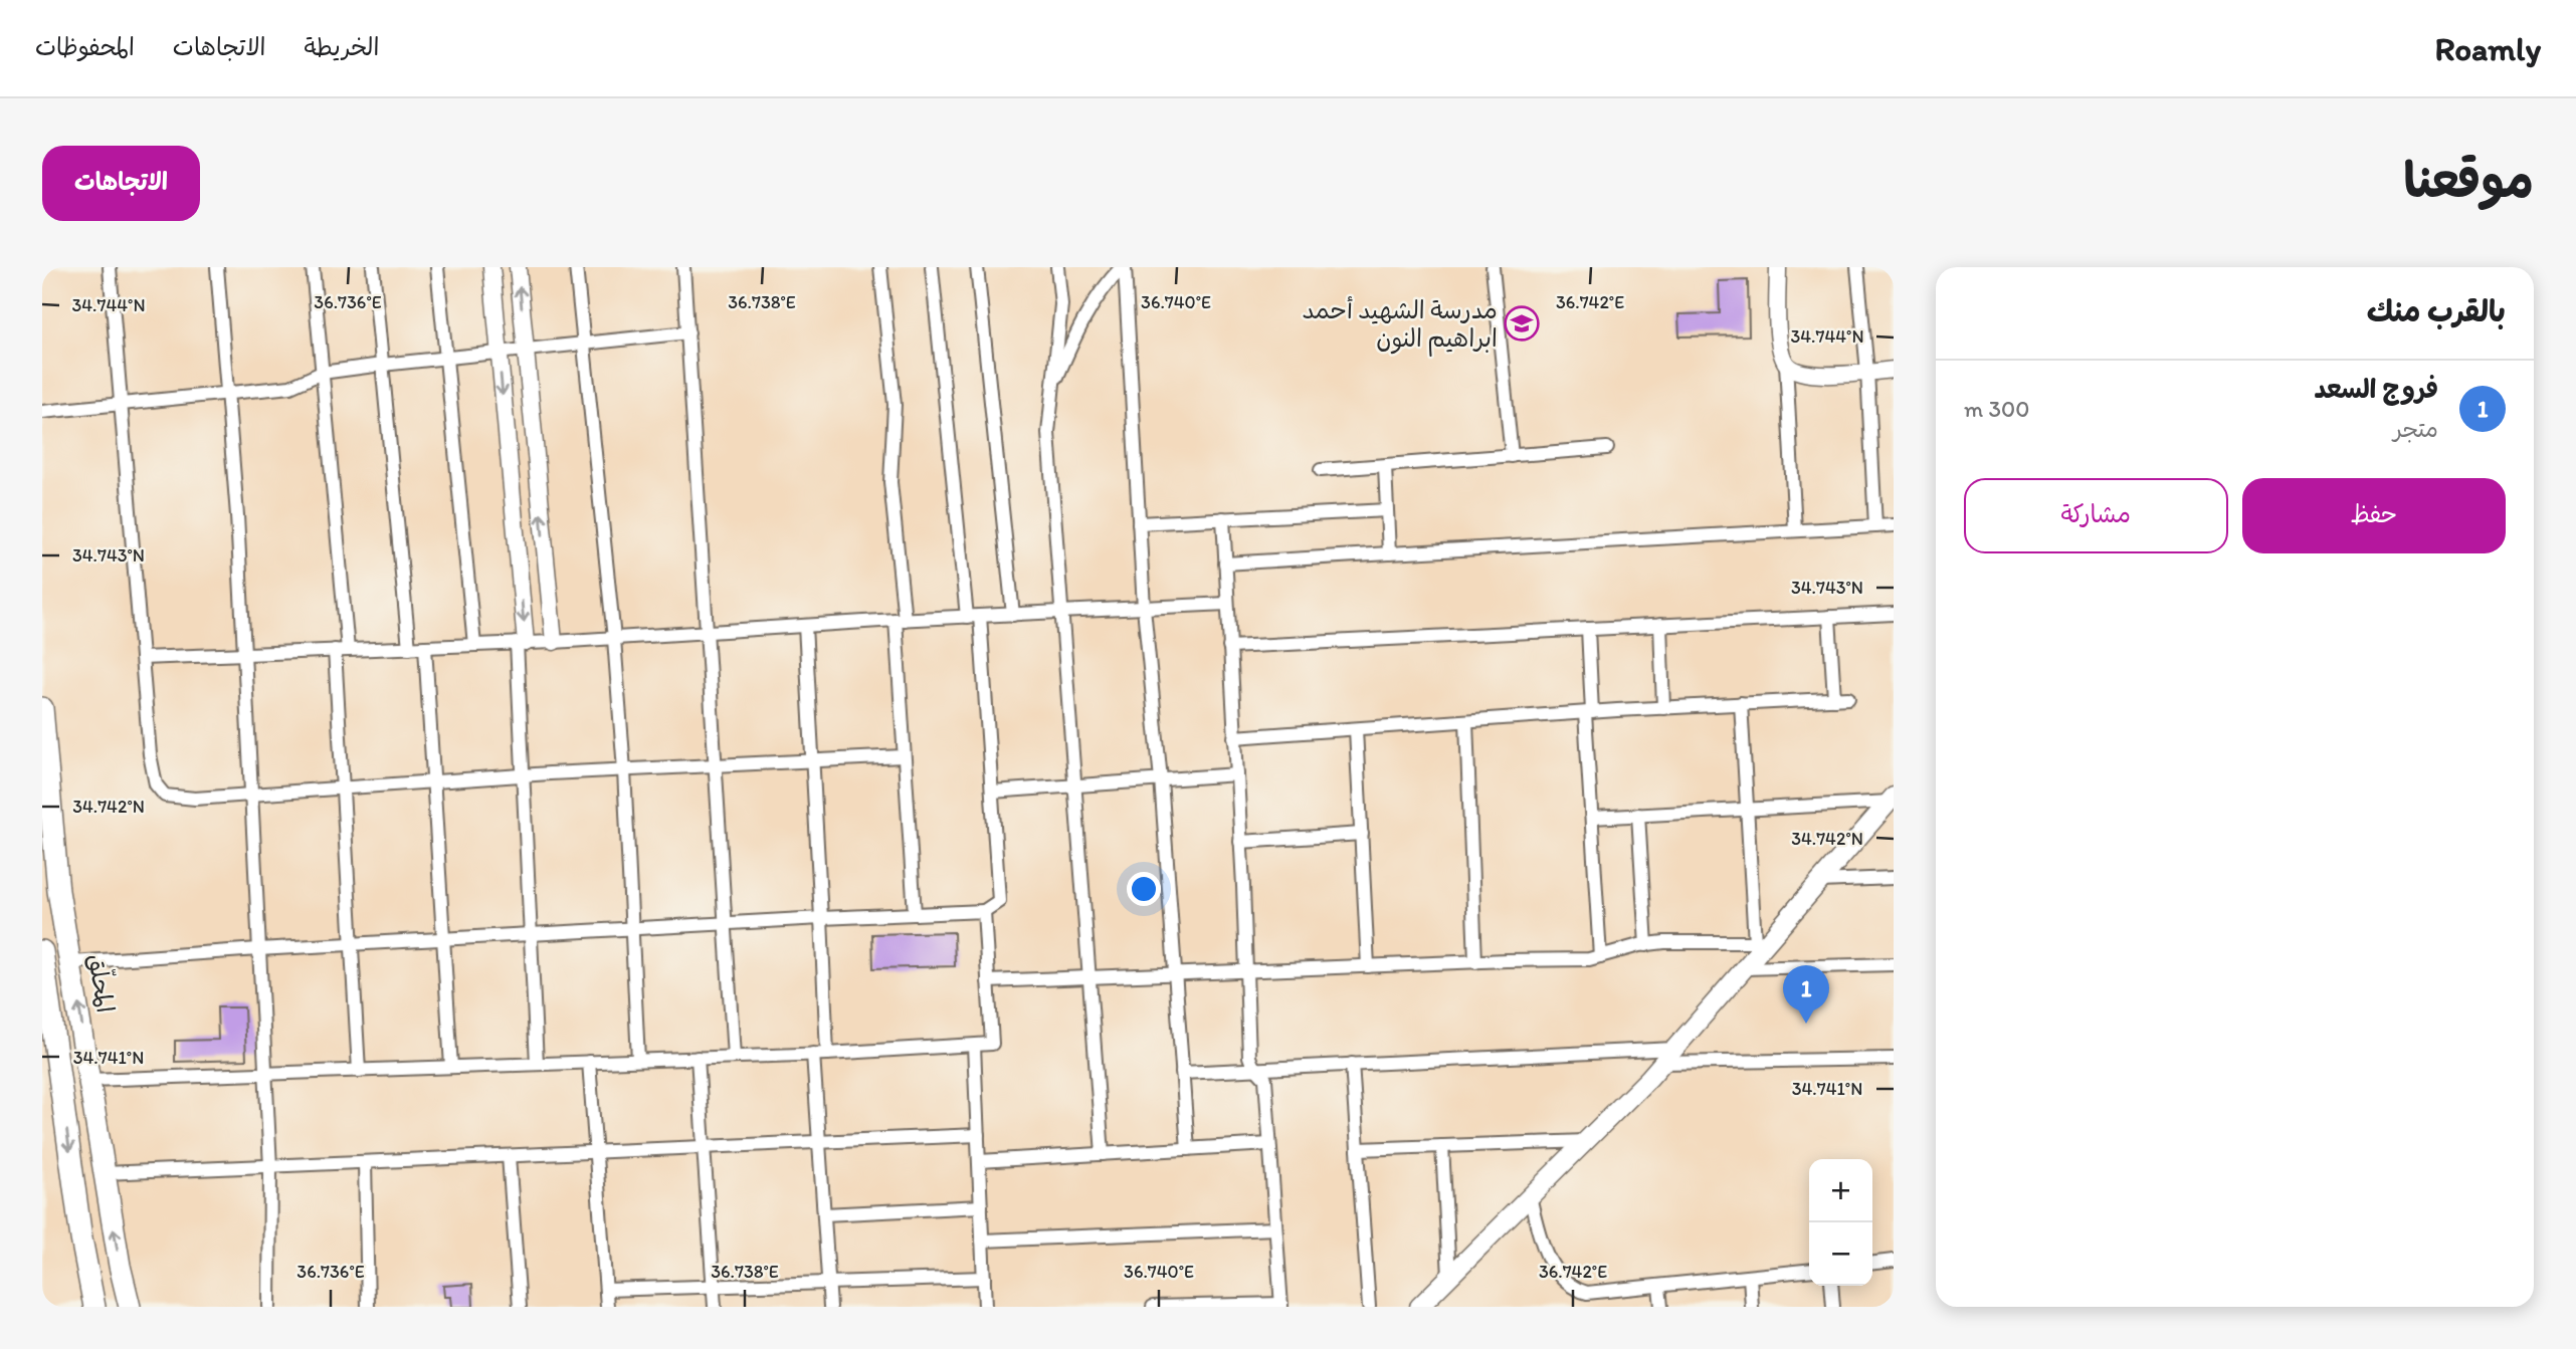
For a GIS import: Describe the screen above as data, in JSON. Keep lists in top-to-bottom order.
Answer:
{
  "streets": {
    "highway": ["المحلّق"]
  },
  "places": {
    "school or university": ["مدرسة الشهيد أحمد ابراهيم النون"]
  },
  "page": {
    "header": "Roamly",
    "nav": ["الخريطة", "الاتجاهات", "المحفوظات"],
    "title": "موقعنا",
    "buttons": [
      "الاتجاهات",
      ["حفظ", "مشاركة"]
    ],
    "heading": "بالقرب منك",
    "list": [
      {
        "mark": "1",
        "name": "فروج السعد",
        "note": "متجر",
        "value": "300 m"
      }
    ],
    "pins": "1",
    "map_buttons": ["+", "−"]
  },
  "coordinates": [
    "36.736°E",
    "36.738°E",
    "36.740°E",
    "36.742°E",
    "34.744°N",
    "34.743°N",
    "34.742°N",
    "34.741°N"
  ]
}
